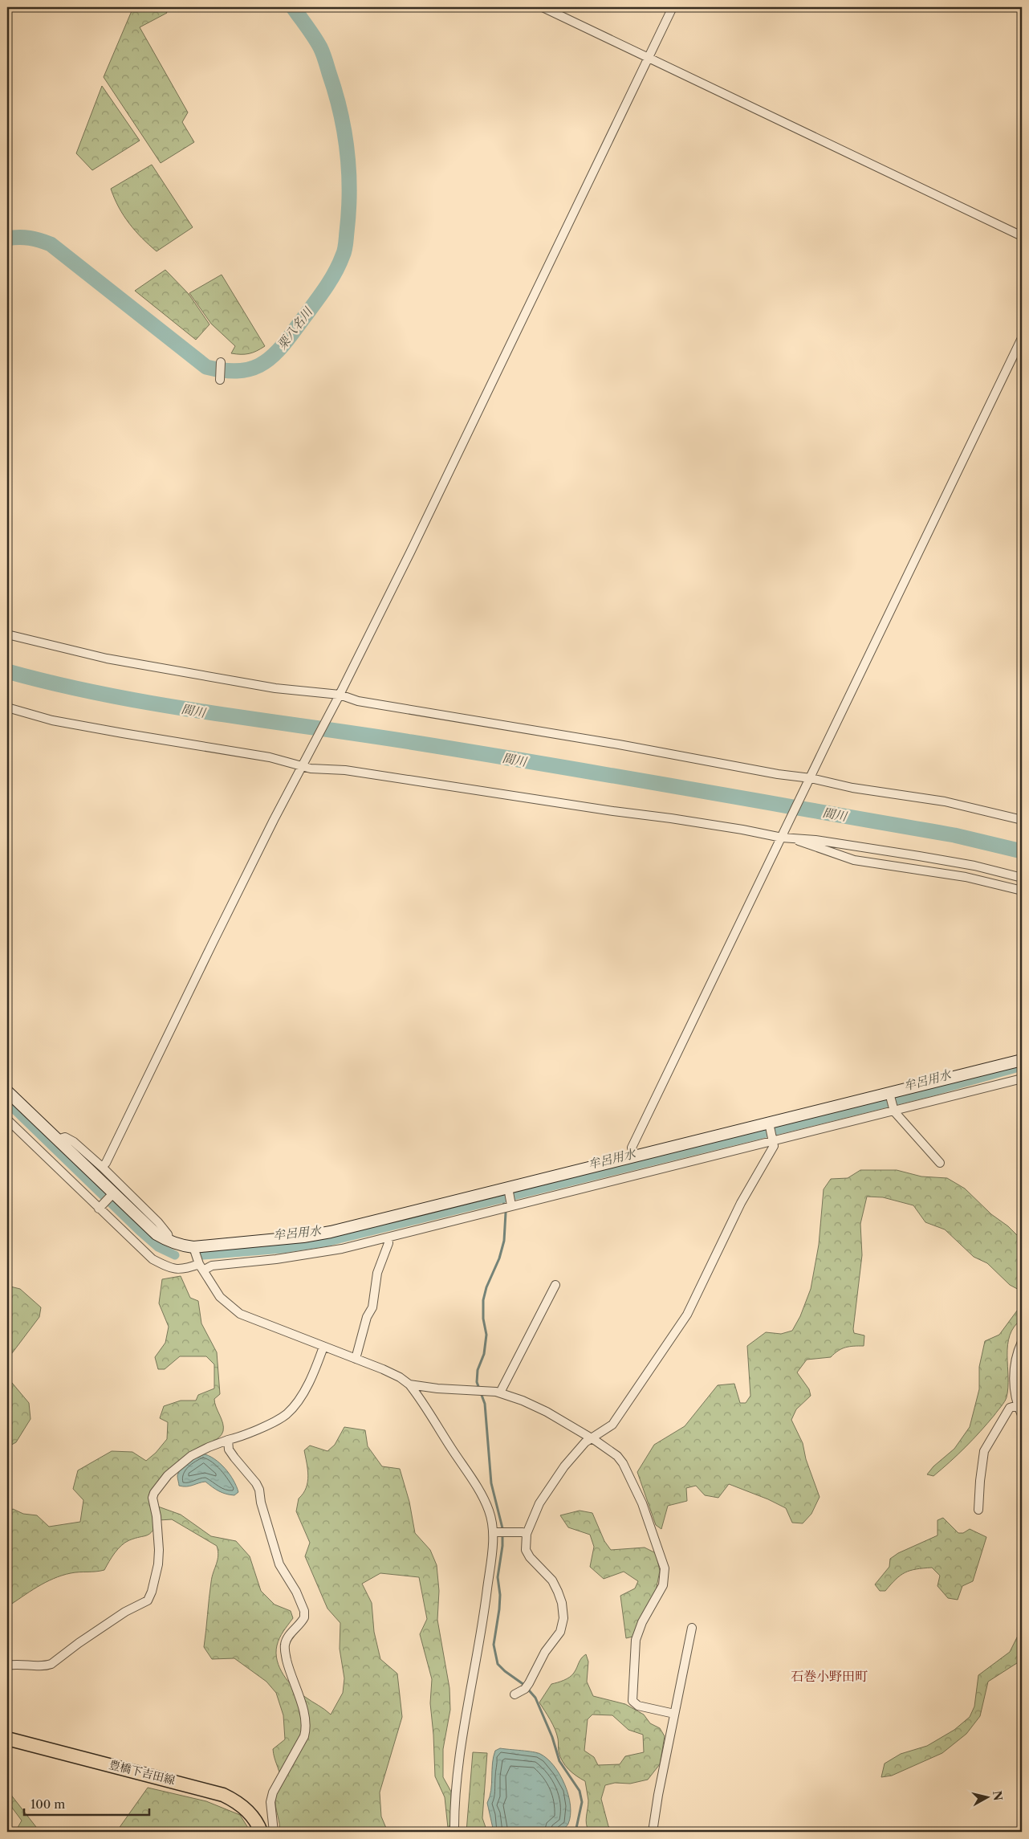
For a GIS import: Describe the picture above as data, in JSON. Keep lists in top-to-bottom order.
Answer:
{
  "streets": {
    "main road": ["豊橋下吉田線"]
  },
  "districts": ["石巻小野田町"],
  "water": ["栗八名川", "間川", "牟呂用水"],
  "scale_bar": "100 m",
  "north": "right"
}
